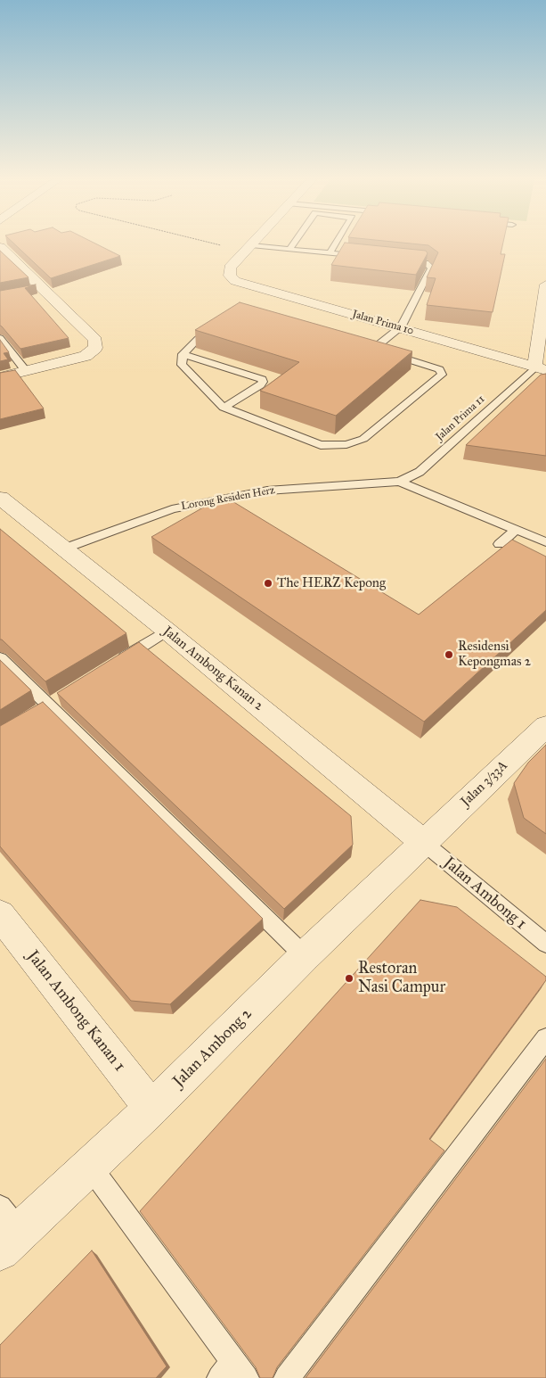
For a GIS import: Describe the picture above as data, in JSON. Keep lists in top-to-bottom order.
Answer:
{
  "streets": {
    "street": [
      "Jalan Prima 10",
      "Jalan Ambong Kanan 2",
      "Jalan 3/33A",
      "Jalan Ambong Kanan 1",
      "Jalan Ambong 2"
    ],
    "lane": ["Jalan Prima 11", "Lorong Residen Herz", "Jalan Ambong 1"]
  },
  "crossings": [
    ["Jalan Prima 10", "Jalan Prima 11"],
    ["Jalan Prima 11", "Lorong Residen Herz"],
    ["Lorong Residen Herz", "Jalan Ambong Kanan 2"],
    ["Jalan Ambong Kanan 2", "Jalan 3/33A"],
    ["Jalan Ambong Kanan 2", "Jalan Ambong 1"],
    ["Jalan Ambong Kanan 2", "Jalan Ambong 2"],
    ["Jalan 3/33A", "Jalan Ambong 1"],
    ["Jalan 3/33A", "Jalan Ambong 2"],
    ["Jalan Ambong 1", "Jalan Ambong 2"],
    ["Jalan Ambong Kanan 1", "Jalan Ambong 2"]
  ],
  "places": ["The HERZ Kepong", "Residensi Kepongmas 2", "Restoran Nasi Campur"]
}
